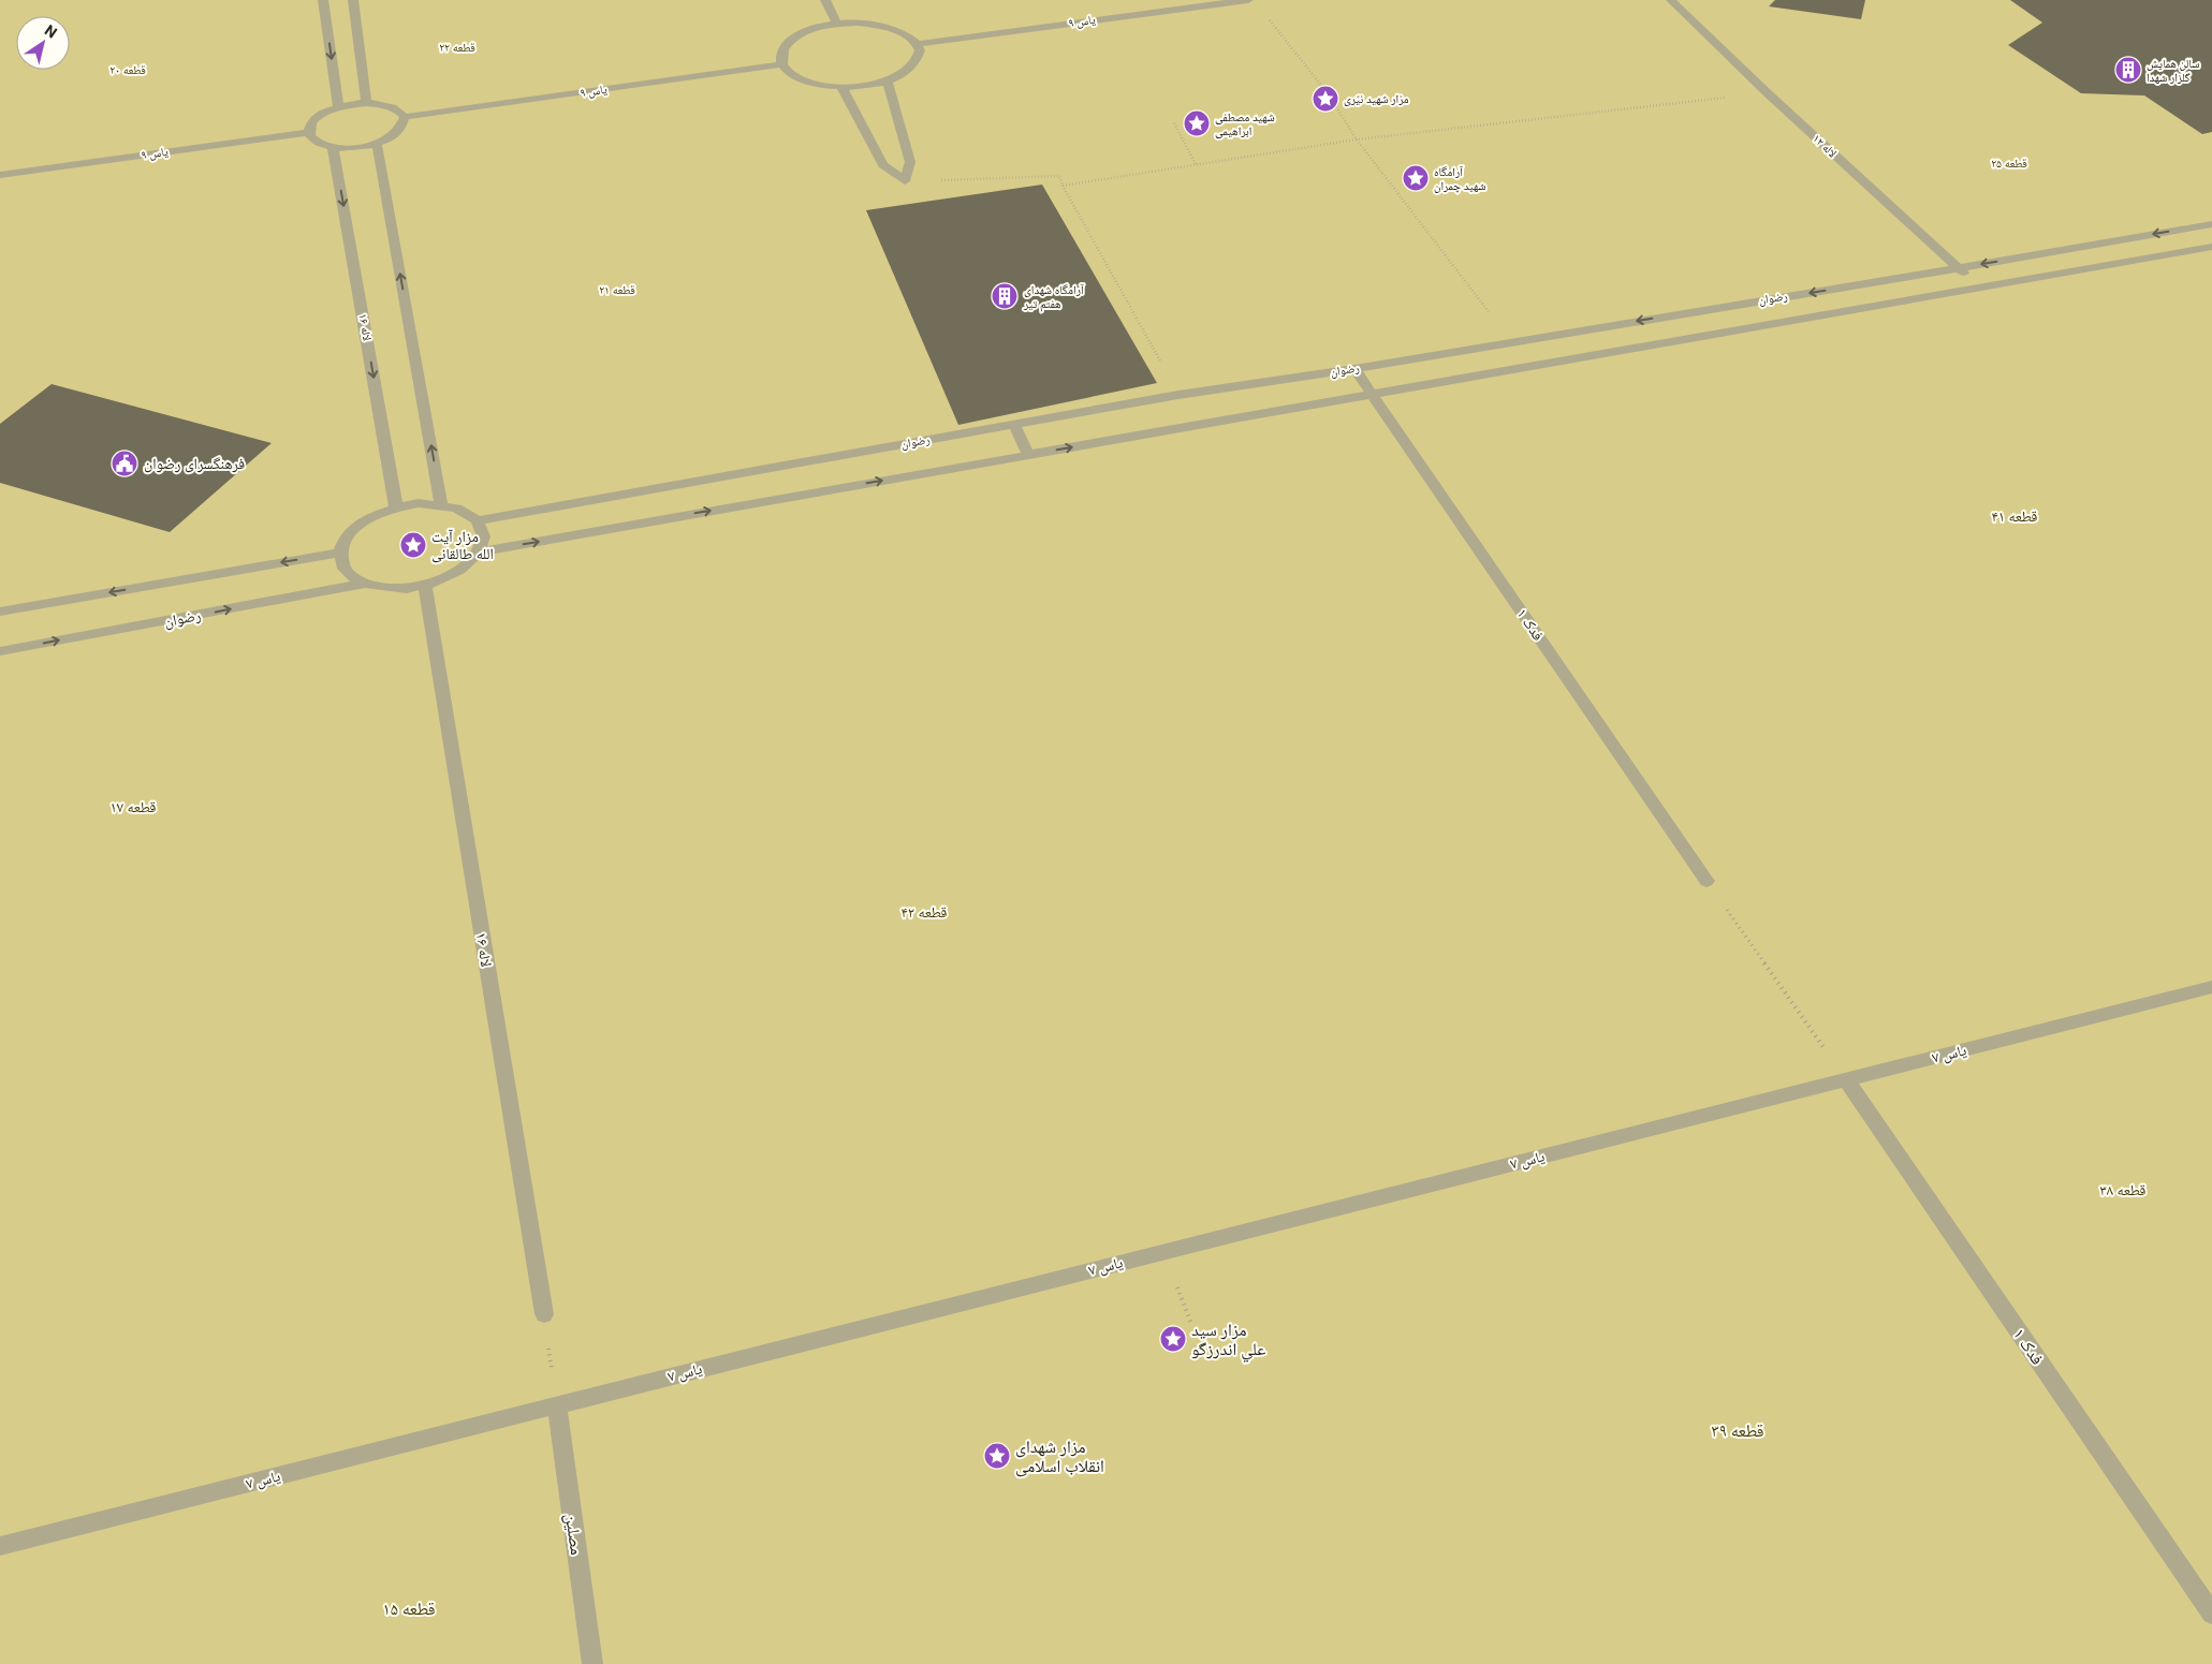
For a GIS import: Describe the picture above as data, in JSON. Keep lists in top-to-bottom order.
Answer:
{
  "streets": {
    "lane": [
      "یاس ۹",
      "لاله ۱۲",
      "رضوان",
      "لاله ۱۶",
      "فدک ۱",
      "یاس ۷",
      "مصلین"
    ]
  },
  "crossings": [
    ["لاله ۱۲", "رضوان"],
    ["رضوان", "لاله ۱۶"],
    ["رضوان", "فدک ۱"],
    ["فدک ۱", "یاس ۷"],
    ["یاس ۷", "مصلین"]
  ],
  "parks": [
    "قطعه ۲۲",
    "قطعه ۲۰",
    "قطعه ۲۵",
    "قطعه ۲۱",
    "قطعه ۴۱",
    "قطعه ۱۷",
    "قطعه ۴۲",
    "قطعه ۳۸",
    "قطعه ۳۹",
    "قطعه ۱۵"
  ],
  "places": {
    "building": ["سالن همایش گلزار شهدا", "آرامگاه شهدای هفتم تیر"],
    "place": [
      "مزار شهید نیّری",
      "شهید مصطفی ابراهیمی",
      "آرامگاه شهید چمران",
      "مزار آیت الله طالقانی",
      "مزار سيد علي اندرزگو",
      "مزار شهدای انقلاب اسلامی"
    ],
    "public building": ["فرهنگسرای رضوان"]
  },
  "north": "top right"
}
